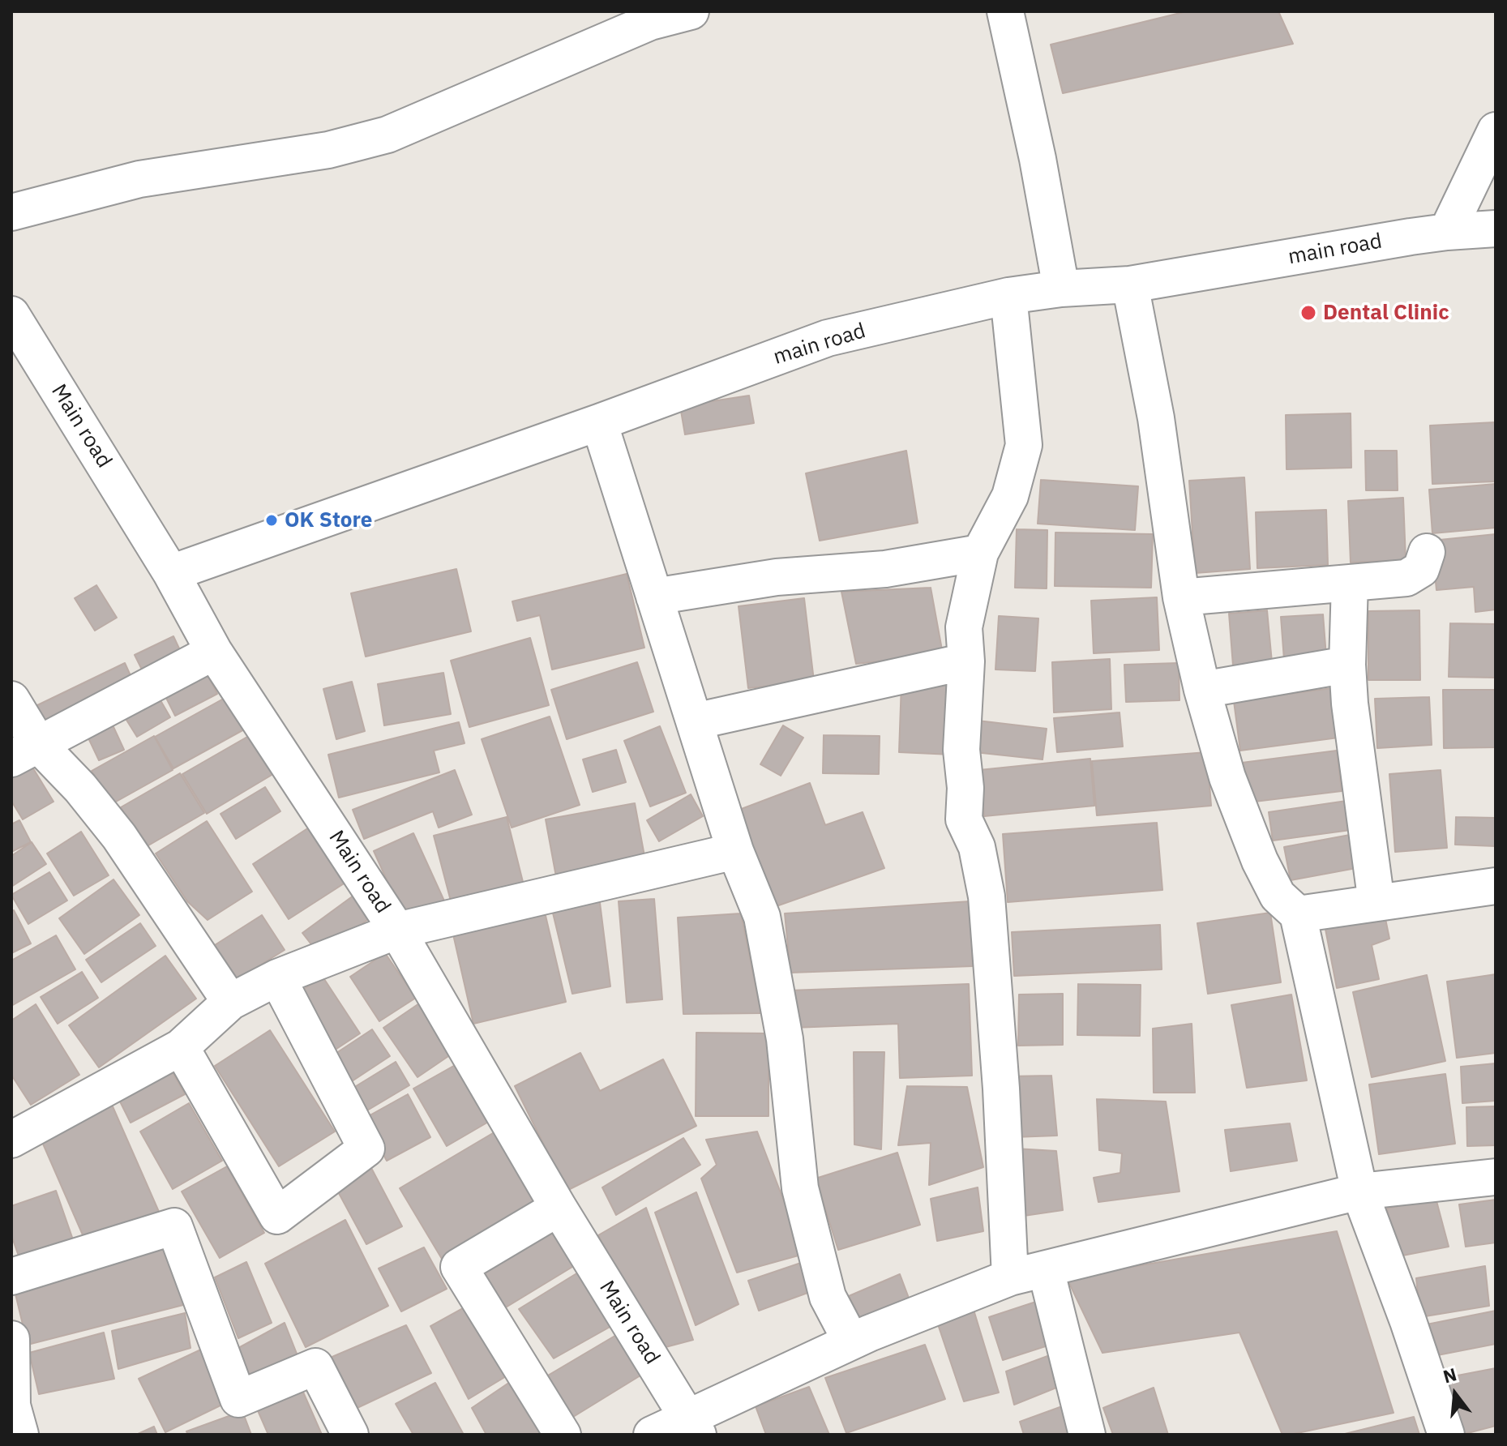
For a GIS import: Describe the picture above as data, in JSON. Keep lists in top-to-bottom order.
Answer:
{
  "streets": {
    "street": ["main road", "Main road"]
  },
  "crossings": [
    ["main road", "Main road"]
  ],
  "places": ["Dental Clinic", "OK Store"],
  "north": "top"
}
